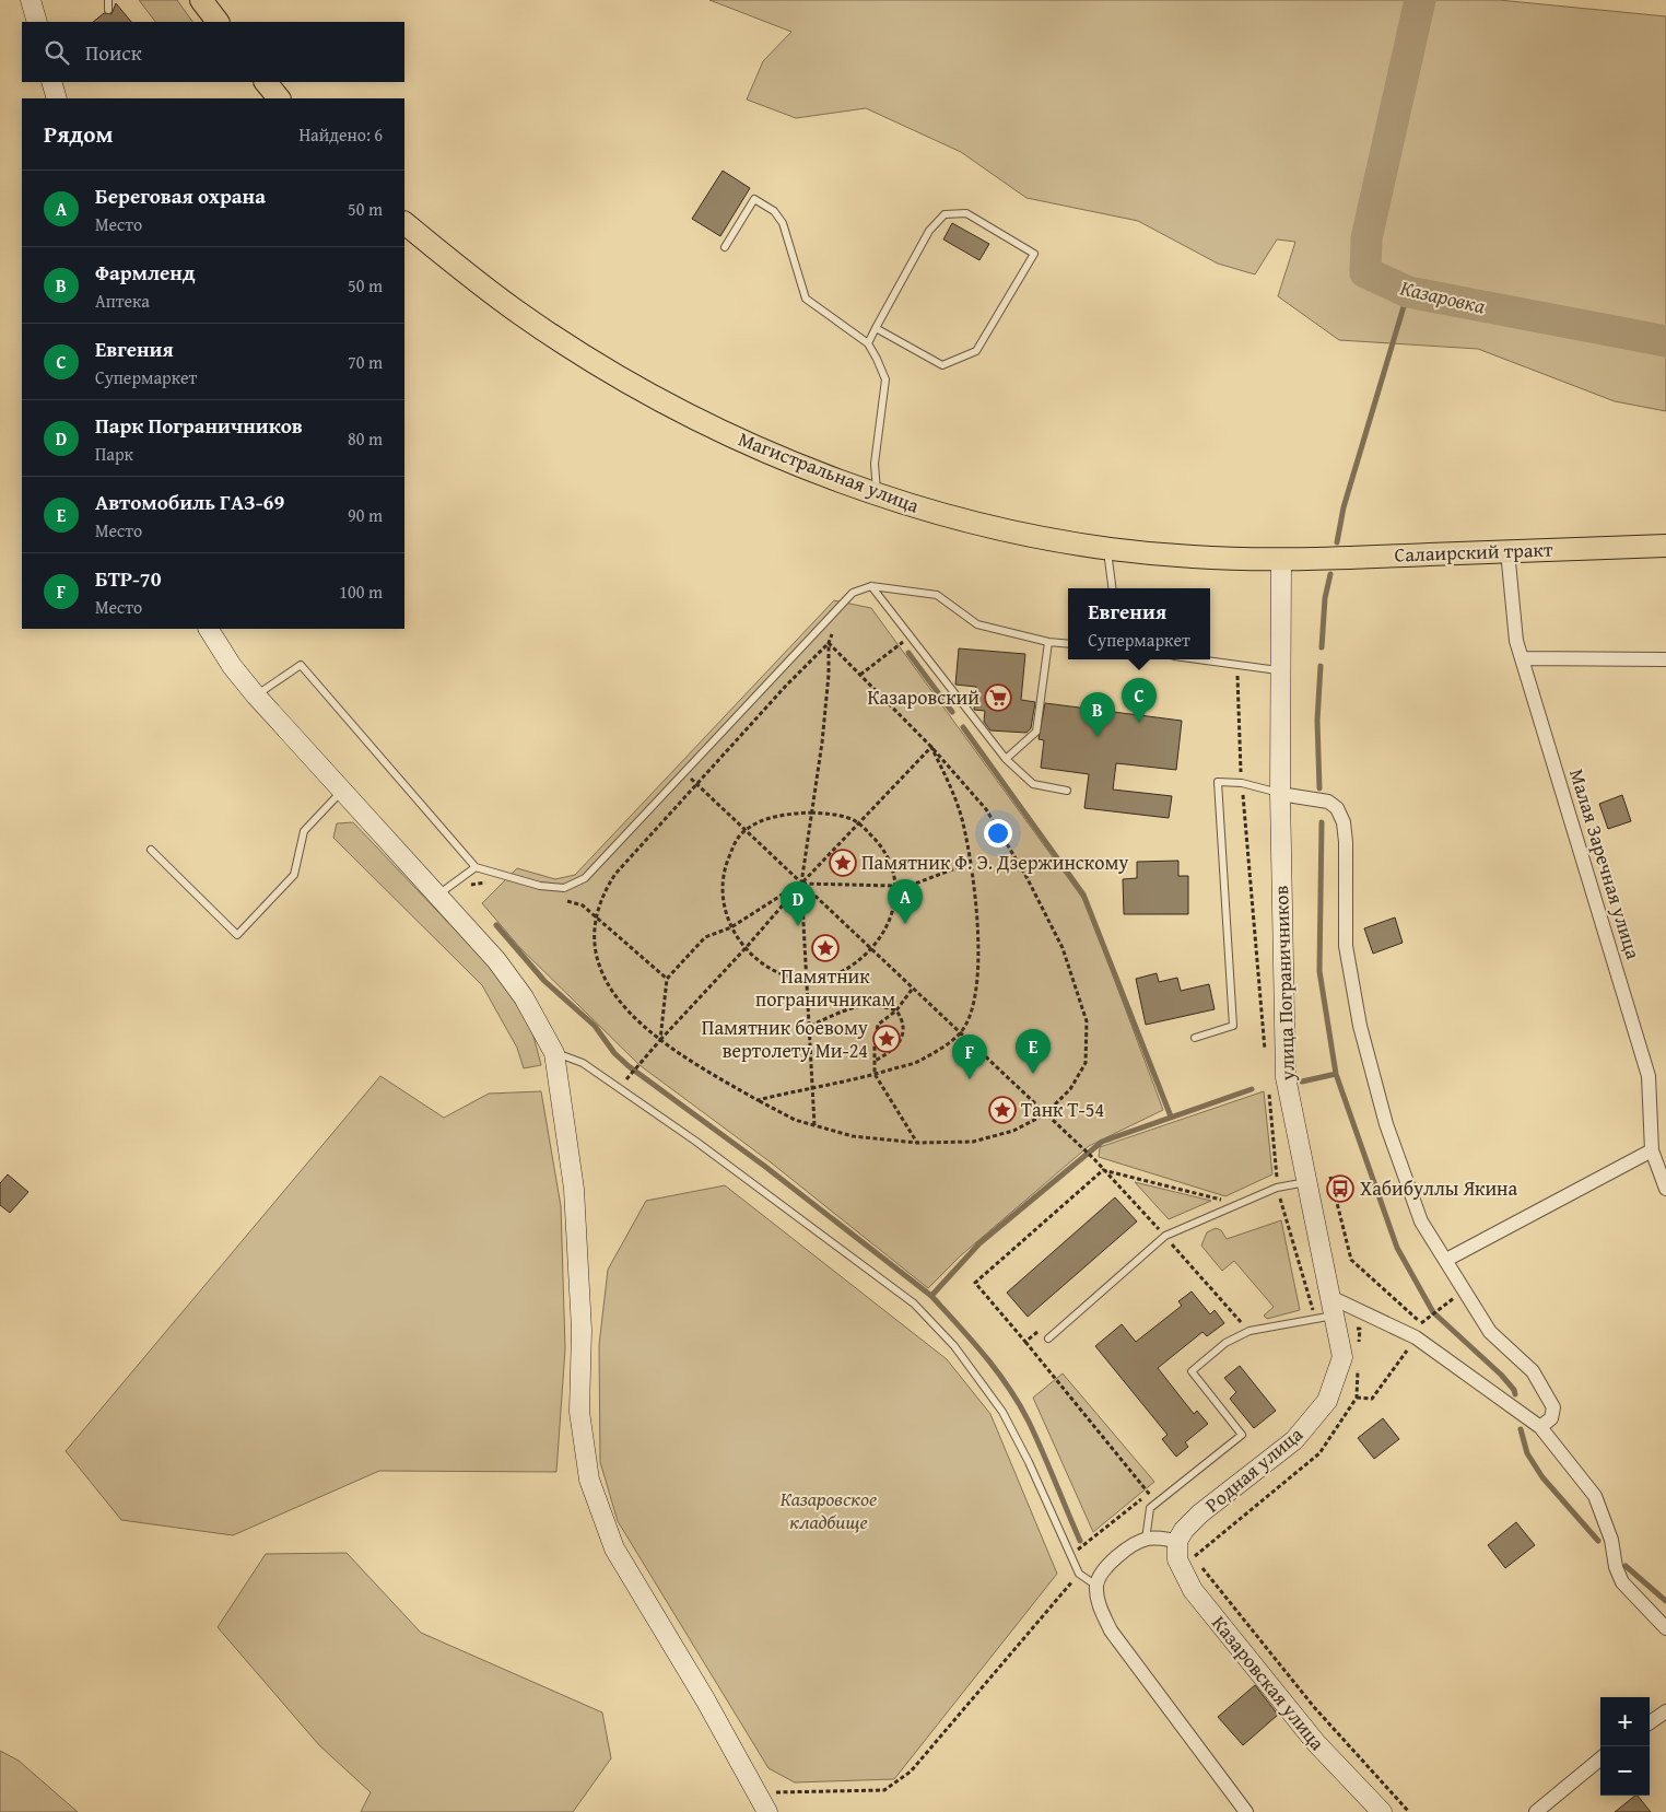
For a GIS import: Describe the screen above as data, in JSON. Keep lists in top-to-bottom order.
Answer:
{
  "streets": {
    "main road": ["Магистральная улица", "Салаирский тракт"],
    "street": [
      "Малая Заречная улица",
      "улица Пограничников",
      "Родная улица",
      "Казаровская улица"
    ]
  },
  "crossings": [
    ["Магистральная улица", "Салаирский тракт"],
    ["Магистральная улица", "улица Пограничников"],
    ["Салаирский тракт", "Малая Заречная улица"],
    ["Салаирский тракт", "улица Пограничников"],
    ["улица Пограничников", "Родная улица"],
    ["Родная улица", "Казаровская улица"]
  ],
  "water": ["Казаровка"],
  "parks": ["Казаровское кладбище"],
  "places": {
    "supermarket": ["Казаровский"],
    "place": [
      "Памятник Ф. Э. Дзержинскому",
      "Памятник пограничникам",
      "Памятник боевому вертолету Ми-24",
      "Танк Т-54"
    ],
    "bus stop": ["Хабибуллы Якина"]
  },
  "page": {
    "search": "Поиск",
    "heading": ["Рядом", "Найдено: 6"],
    "list": [
      {
        "mark": "A",
        "name": "Береговая охрана",
        "note": "Место",
        "value": "50 m"
      },
      {
        "mark": "B",
        "name": "Фармленд",
        "note": "Аптека",
        "value": "50 m"
      },
      {
        "mark": "C",
        "name": "Евгения",
        "note": "Супермаркет",
        "value": "70 m"
      },
      {
        "mark": "D",
        "name": "Парк Пограничников",
        "note": "Парк",
        "value": "80 m"
      },
      {
        "mark": "E",
        "name": "Автомобиль ГАЗ-69",
        "note": "Место",
        "value": "90 m"
      },
      {
        "mark": "F",
        "name": "БТР-70",
        "note": "Место",
        "value": "100 m"
      }
    ],
    "popup": ["Евгения", "Супермаркет"],
    "pins": [
      "C",
      "B",
      "A",
      "D",
      "E",
      "F"
    ],
    "map_buttons": ["+", "−"]
  }
}
